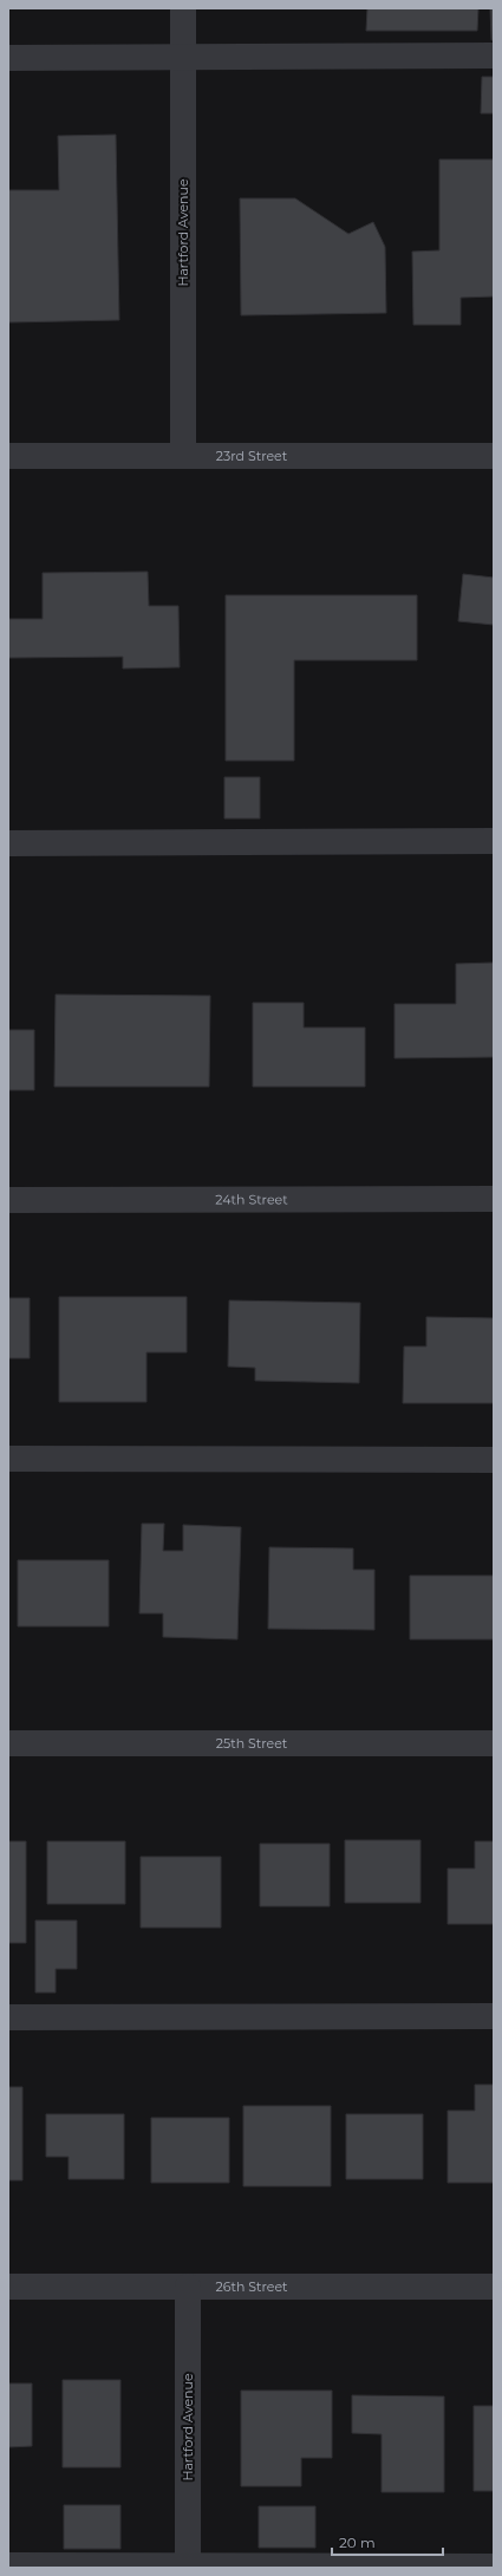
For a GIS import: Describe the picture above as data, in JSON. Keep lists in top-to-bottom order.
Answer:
{
  "streets": {
    "street": [
      "Hartford Avenue",
      "23rd Street",
      "24th Street",
      "25th Street",
      "26th Street"
    ]
  },
  "crossings": [
    ["Hartford Avenue", "23rd Street"],
    ["Hartford Avenue", "26th Street"]
  ],
  "scale_bar": "20 m"
}
